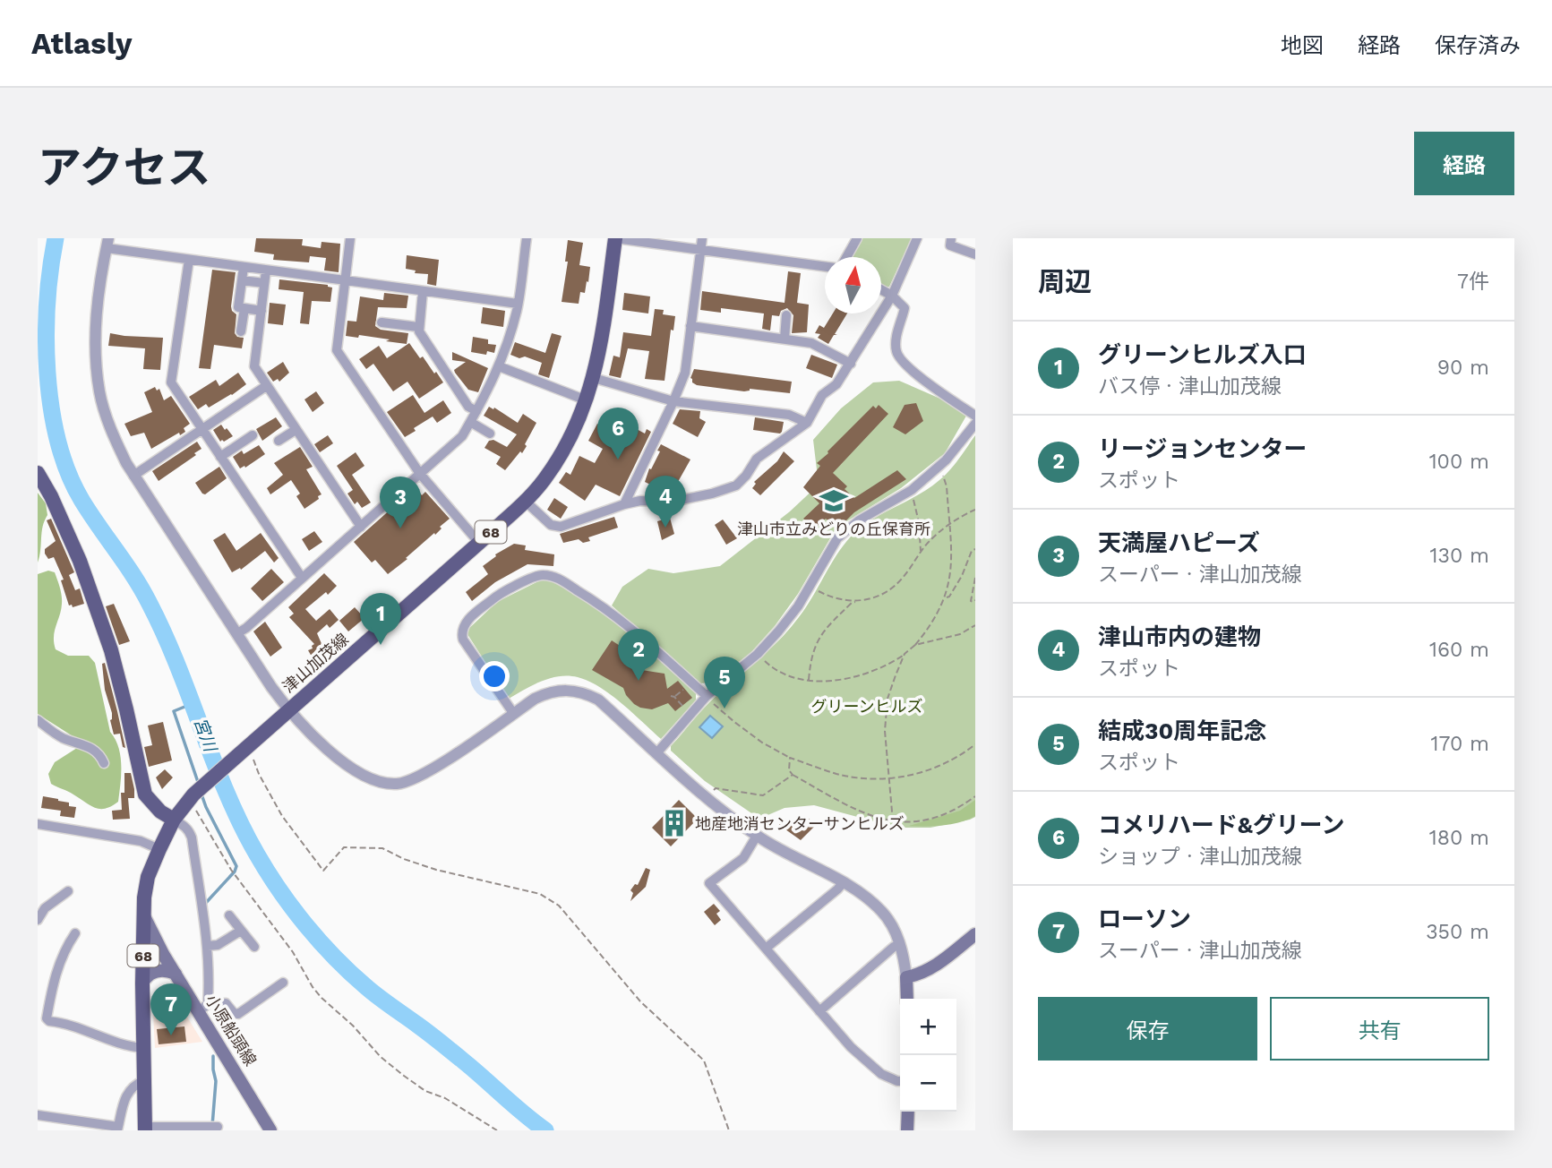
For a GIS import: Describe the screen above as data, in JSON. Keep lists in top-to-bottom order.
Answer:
{
  "streets": {
    "main road": ["68", "津山加茂線", "小原船頭線"]
  },
  "crossings": [
    ["津山加茂線", "小原船頭線"]
  ],
  "water": ["宮川"],
  "parks": ["グリーンヒルズ"],
  "places": {
    "school or university": ["津山市立みどりの丘保育所"],
    "building": ["地産地消センターサンヒルズ"]
  },
  "north": "top",
  "page": {
    "header": "Atlasly",
    "nav": ["地図", "経路", "保存済み"],
    "title": "アクセス",
    "buttons": [
      "経路",
      ["保存", "共有"]
    ],
    "heading": ["周辺", "7件"],
    "list": [
      {
        "mark": "1",
        "name": "グリーンヒルズ入口",
        "note": "バス停 · 津山加茂線",
        "value": "90 m"
      },
      {
        "mark": "2",
        "name": "リージョンセンター",
        "note": "スポット",
        "value": "100 m"
      },
      {
        "mark": "3",
        "name": "天満屋ハピーズ",
        "note": "スーパー · 津山加茂線",
        "value": "130 m"
      },
      {
        "mark": "4",
        "name": "津山市内の建物",
        "note": "スポット",
        "value": "160 m"
      },
      {
        "mark": "5",
        "name": "結成30周年記念",
        "note": "スポット",
        "value": "170 m"
      },
      {
        "mark": "6",
        "name": "コメリハード&グリーン",
        "note": "ショップ · 津山加茂線",
        "value": "180 m"
      },
      {
        "mark": "7",
        "name": "ローソン",
        "note": "スーパー · 津山加茂線",
        "value": "350 m"
      }
    ],
    "pins": [
      "6",
      "4",
      "3",
      "1",
      "2",
      "5",
      "7"
    ],
    "map_buttons": ["+", "−"]
  }
}
